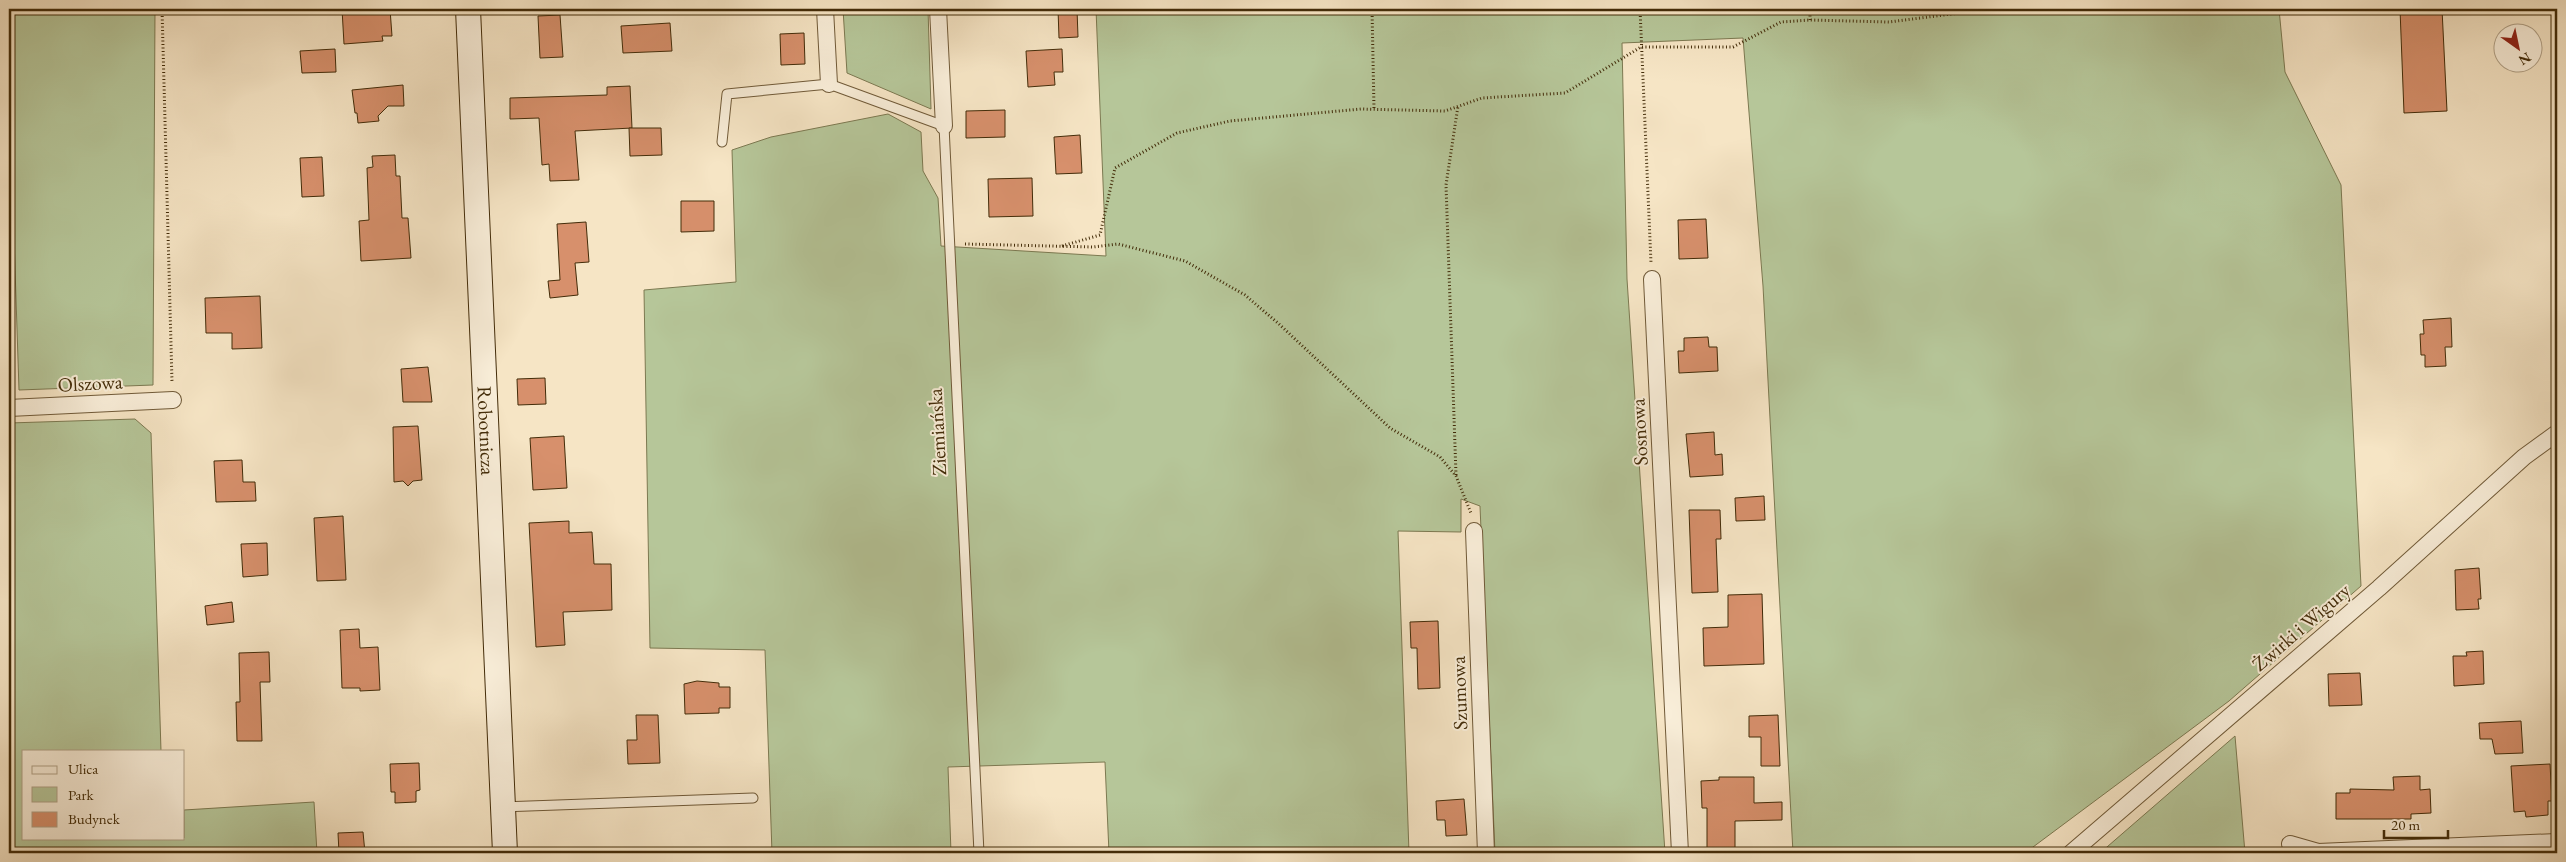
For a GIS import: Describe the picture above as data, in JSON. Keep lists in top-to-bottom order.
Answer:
{
  "streets": {
    "street": [
      "Olszowa",
      "Robotnicza",
      "Ziemiańska",
      "Sosnowa",
      "Żwirki i Wigury",
      "Szumowa"
    ]
  },
  "legend": ["Ulica", "Park", "Budynek"],
  "scale_bar": "20 m",
  "north": "bottom right"
}
